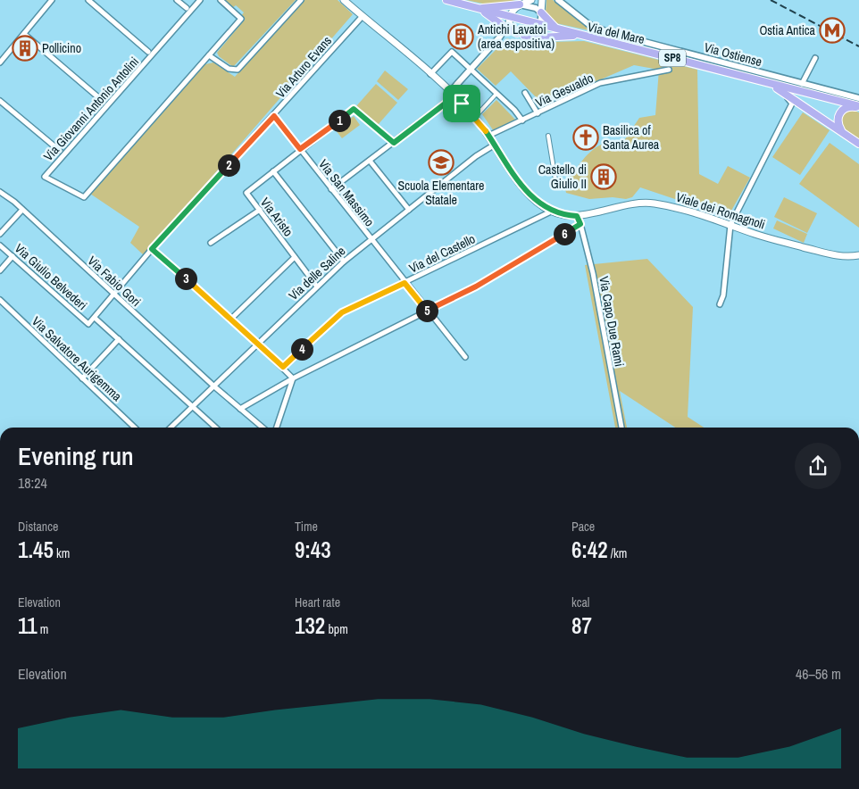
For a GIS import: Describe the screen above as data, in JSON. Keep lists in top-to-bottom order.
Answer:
{
  "streets": {
    "main road": ["Via del Mare", "SP8", "Viale dei Romagnoli"],
    "street": [
      "Via Ostiense",
      "Via Arturo Evans",
      "Via Gesualdo",
      "Via Giovanni Antonio Antolini",
      "Via San Massimo",
      "Via Aristo",
      "Via del Castello",
      "Via delle Saline",
      "Via Giulio Belvederi",
      "Via Fabio Gori",
      "Via Capo Due Rami",
      "Via Salvatore Aurigemma"
    ]
  },
  "crossings": [
    ["Via Arturo Evans", "Via San Massimo"],
    ["Via Arturo Evans", "Viale dei Romagnoli"],
    ["Via Arturo Evans", "Via Giulio Belvederi"],
    ["Via Arturo Evans", "Via Fabio Gori"],
    ["Via Gesualdo", "Viale dei Romagnoli"],
    ["Via San Massimo", "Via Aristo"],
    ["Via San Massimo", "Via del Castello"],
    ["Via San Massimo", "Via delle Saline"],
    ["Viale dei Romagnoli", "Via del Castello"],
    ["Viale dei Romagnoli", "Via delle Saline"],
    ["Viale dei Romagnoli", "Via Capo Due Rami"],
    ["Via Aristo", "Via delle Saline"],
    ["Via delle Saline", "Via Fabio Gori"]
  ],
  "places": {
    "metro station": ["Ostia Antica"],
    "building": ["Antichi Lavatoi (area espositiva)", "Pollicino", "Castello di Giulio II"],
    "church": ["Basilica of Santa Aurea"],
    "school or university": ["Scuola Elementare Statale"]
  },
  "page": {
    "pins": [
      "1",
      "2",
      "6",
      "3",
      "5",
      "4"
    ],
    "heading": ["Evening run", "18:24"],
    "stats": [
      ["Distance", "1.45 km"],
      ["Time", "9:43"],
      ["Pace", "6:42 /km"],
      ["Elevation", "11 m"],
      ["Heart rate", "132 bpm"],
      ["kcal", "87"]
    ],
    "chart": ["Elevation", "46–56 m"]
  }
}
